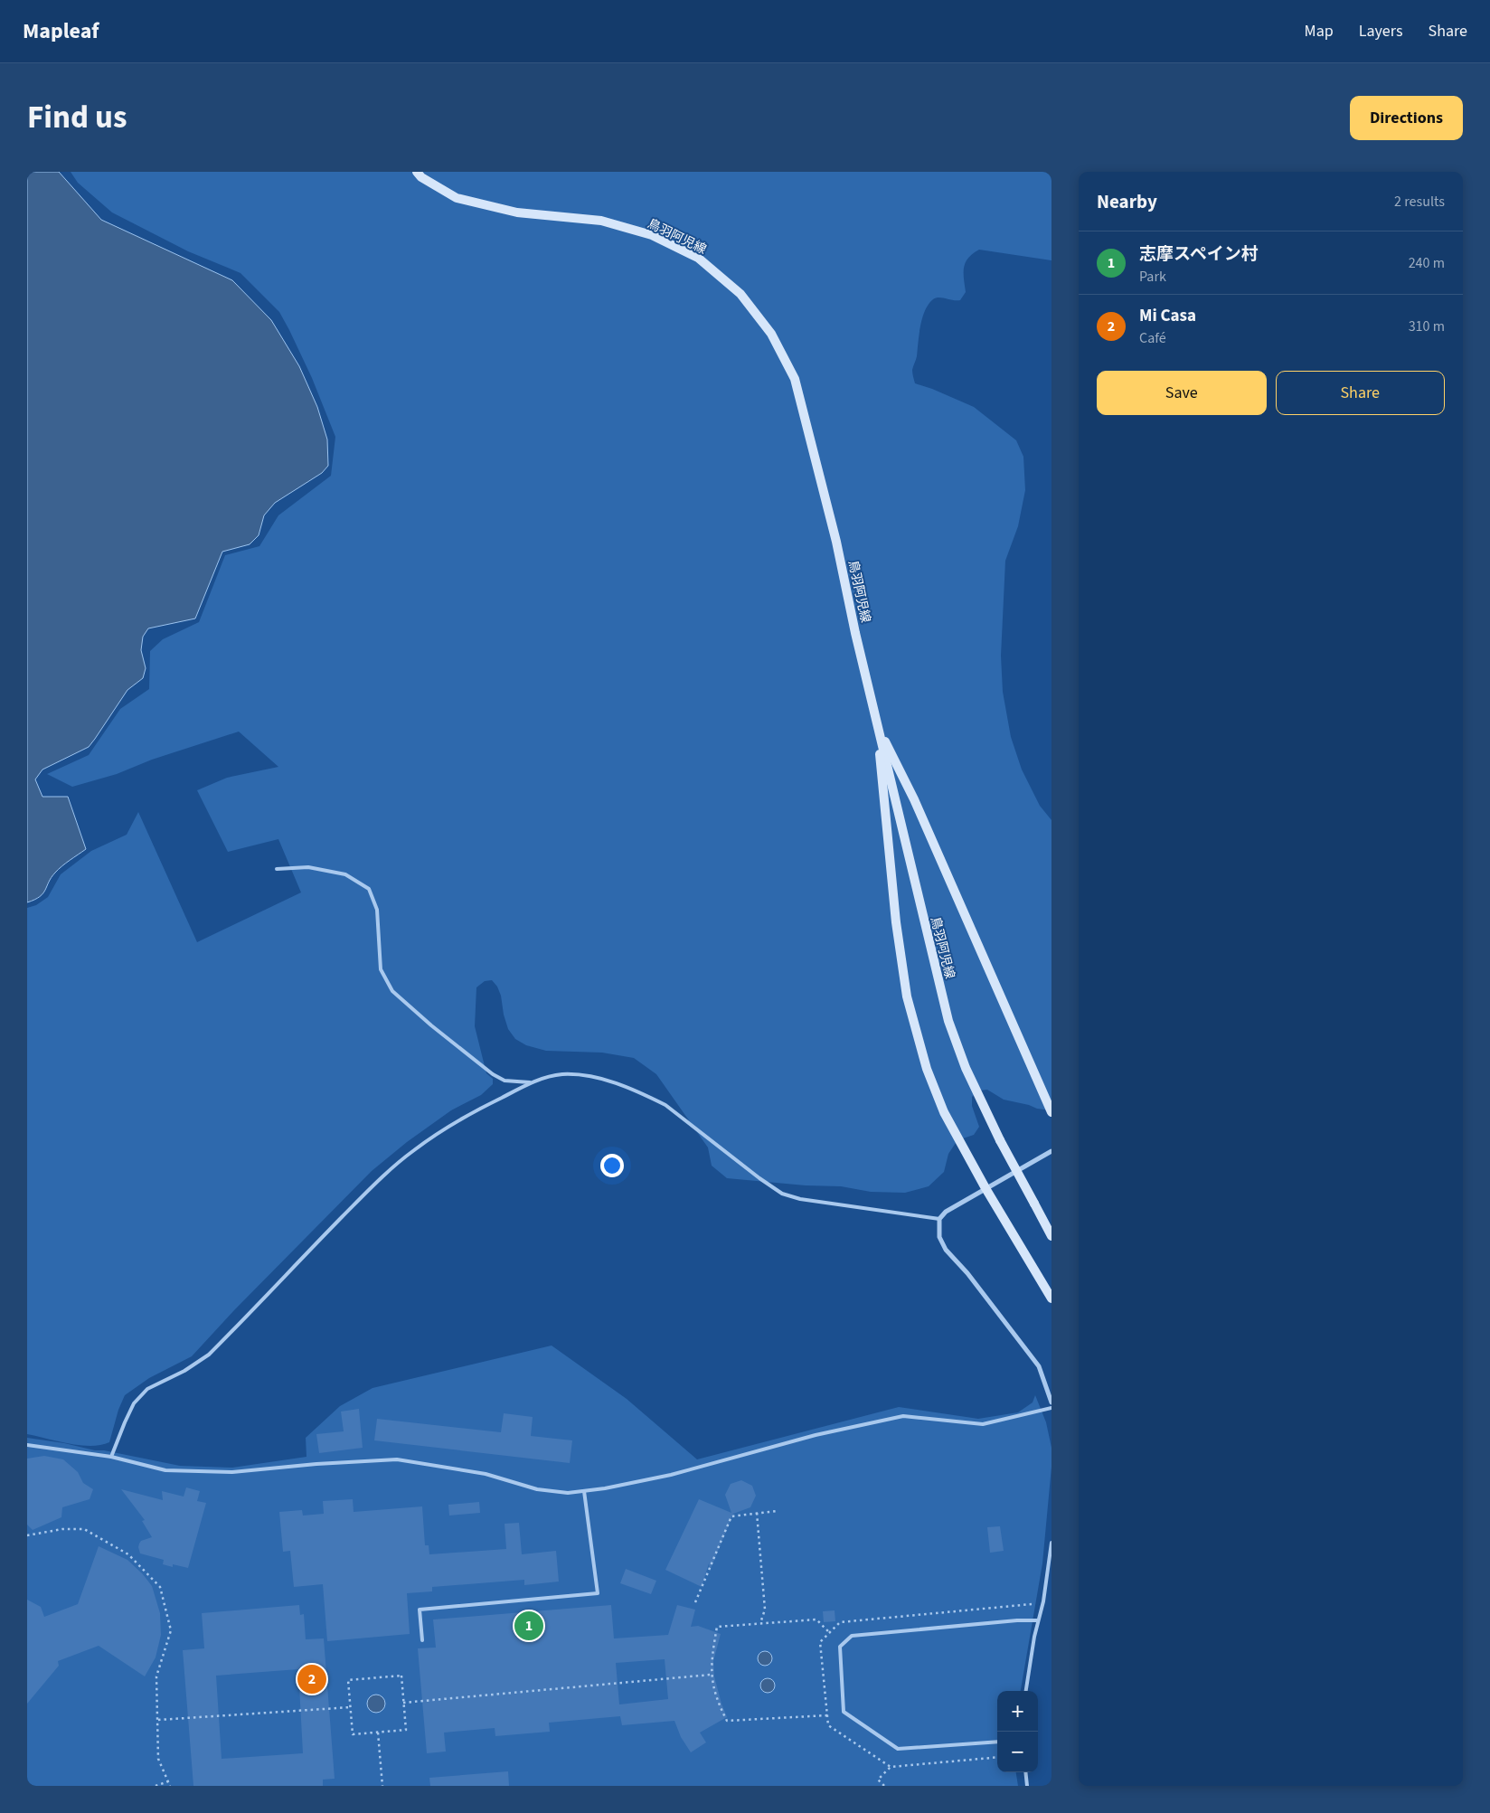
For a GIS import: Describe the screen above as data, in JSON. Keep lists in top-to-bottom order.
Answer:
{
  "streets": {
    "main road": ["鳥羽阿児線"]
  },
  "page": {
    "header": "Mapleaf",
    "nav": ["Map", "Layers", "Share"],
    "title": "Find us",
    "buttons": [
      "Directions",
      ["Save", "Share"]
    ],
    "heading": ["Nearby", "2 results"],
    "list": [
      {
        "mark": "1",
        "name": "志摩スペイン村",
        "note": "Park",
        "value": "240 m"
      },
      {
        "mark": "2",
        "name": "Mi Casa",
        "note": "Café",
        "value": "310 m"
      }
    ],
    "pins": ["1", "2"],
    "map_buttons": ["+", "−"]
  }
}
